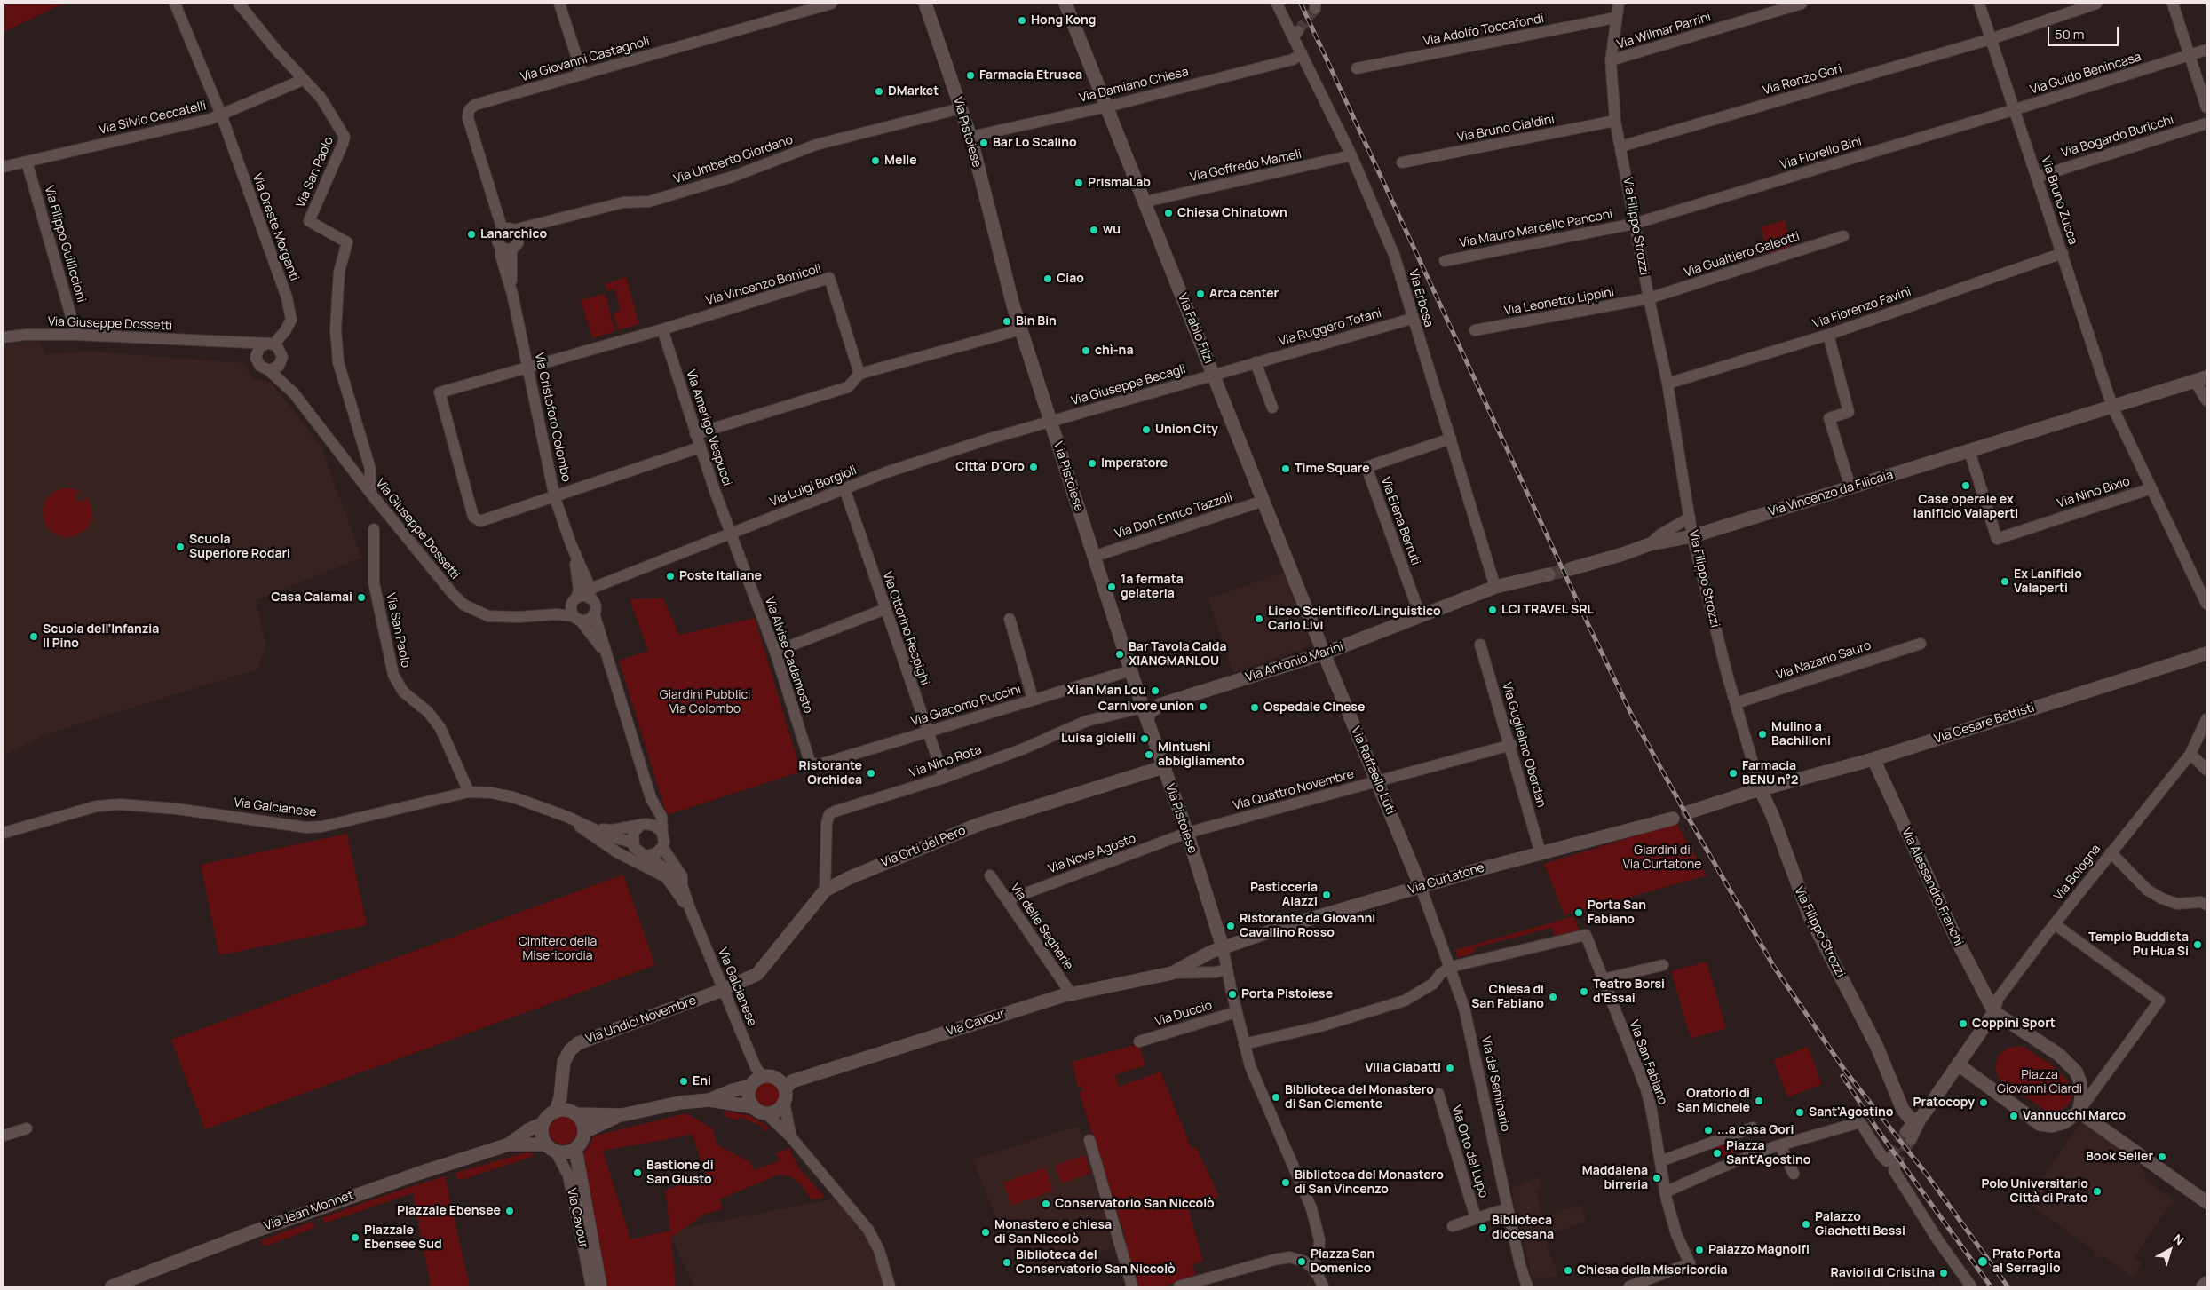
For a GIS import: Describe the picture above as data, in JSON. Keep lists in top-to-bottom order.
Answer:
{
  "streets": {
    "street": [
      "Via Adolfo Toccafondi",
      "Via Wilmar Parrini",
      "Via Giovanni Castagnoli",
      "Via Guido Benincasa",
      "Via Renzo Gori",
      "Via Damiano Chiesa",
      "Via Silvio Ceccatelli",
      "Via Bruno Cialdini",
      "Via Pistoiese",
      "Via Bogardo Buricchi",
      "Via Fiorello Bini",
      "Via Umberto Giordano",
      "Via Goffredo Mameli",
      "Via San Paolo",
      "Via Bruno Zucca",
      "Via Filippo Strozzi",
      "Via Oreste Morganti",
      "Via Mauro Marcello Panconi",
      "Via Filippo Guilliccioni",
      "Via Gualtiero Galeotti",
      "Via Vincenzo Bonicoli",
      "Via Erbosa",
      "Via Leonetto Lippini",
      "Via Fiorenzo Favini",
      "Via Giuseppe Dossetti",
      "Via Ruggero Tofani",
      "Via Fabio Filzi",
      "Via Giuseppe Becagli",
      "Via Cristoforo Colombo",
      "Via Amerigo Vespucci",
      "Via Luigi Borgioli",
      "Via Nino Bixio",
      "Via Vincenzo da Filicaia",
      "Via Don Enrico Tazzoli",
      "Via Elena Berruti",
      "Via Ottorino Respighi",
      "Via Alvise Cadamosto",
      "Via Nazario Sauro",
      "Via Antonio Marini",
      "Via Giacomo Puccini",
      "Via Cesare Battisti",
      "Via Guglielmo Oberdan",
      "Via Nino Rota",
      "Via Raffaello Luti",
      "Via Quattro Novembre",
      "Via Galcianese",
      "Via Orti del Pero",
      "Via Nove Agosto",
      "Via Bologna",
      "Via Curtatone",
      "Via Alessandro Franchi",
      "Via delle Segherie",
      "Via Duccio",
      "Via Undici Novembre",
      "Via Cavour",
      "Via San Fabiano",
      "Via del Seminario",
      "Via Orto del Lupo",
      "Via Jean Monnet"
    ]
  },
  "crossings": [
    ["Via Adolfo Toccafondi", "Via Filippo Strozzi"],
    ["Via Wilmar Parrini", "Via Filippo Strozzi"],
    ["Via Giovanni Castagnoli", "Via Umberto Giordano"],
    ["Via Giovanni Castagnoli", "Via Cristoforo Colombo"],
    ["Via Guido Benincasa", "Via Fiorello Bini"],
    ["Via Guido Benincasa", "Via Bruno Zucca"],
    ["Via Renzo Gori", "Via Bruno Zucca"],
    ["Via Renzo Gori", "Via Filippo Strozzi"],
    ["Via Damiano Chiesa", "Via Pistoiese"],
    ["Via Damiano Chiesa", "Via Erbosa"],
    ["Via Damiano Chiesa", "Via Fabio Filzi"],
    ["Via Silvio Ceccatelli", "Via San Paolo"],
    ["Via Silvio Ceccatelli", "Via Oreste Morganti"],
    ["Via Silvio Ceccatelli", "Via Filippo Guilliccioni"],
    ["Via Bruno Cialdini", "Via Filippo Strozzi"],
    ["Via Pistoiese", "Via Umberto Giordano"],
    ["Via Pistoiese", "Via Giuseppe Becagli"],
    ["Via Pistoiese", "Via Luigi Borgioli"],
    ["Via Pistoiese", "Via Don Enrico Tazzoli"],
    ["Via Pistoiese", "Via Antonio Marini"],
    ["Via Pistoiese", "Via Giacomo Puccini"],
    ["Via Pistoiese", "Via Nino Rota"],
    ["Via Pistoiese", "Via Quattro Novembre"],
    ["Via Pistoiese", "Via Orti del Pero"],
    ["Via Pistoiese", "Via Nove Agosto"],
    ["Via Pistoiese", "Via Curtatone"],
    ["Via Pistoiese", "Via Cavour"],
    ["Via Bogardo Buricchi", "Via Bruno Zucca"],
    ["Via Fiorello Bini", "Via Bruno Zucca"],
    ["Via Fiorello Bini", "Via Filippo Strozzi"],
    ["Via Fiorello Bini", "Via Mauro Marcello Panconi"],
    ["Via Umberto Giordano", "Via Cristoforo Colombo"],
    ["Via Goffredo Mameli", "Via Erbosa"],
    ["Via Goffredo Mameli", "Via Fabio Filzi"],
    ["Via San Paolo", "Via Giuseppe Dossetti"],
    ["Via San Paolo", "Via Galcianese"],
    ["Via Bruno Zucca", "Via Fiorenzo Favini"],
    ["Via Bruno Zucca", "Via Nino Bixio"],
    ["Via Bruno Zucca", "Via Vincenzo da Filicaia"],
    ["Via Filippo Strozzi", "Via Mauro Marcello Panconi"],
    ["Via Filippo Strozzi", "Via Gualtiero Galeotti"],
    ["Via Filippo Strozzi", "Via Leonetto Lippini"],
    ["Via Filippo Strozzi", "Via Fiorenzo Favini"],
    ["Via Filippo Strozzi", "Via Vincenzo da Filicaia"],
    ["Via Filippo Strozzi", "Via Nazario Sauro"],
    ["Via Filippo Strozzi", "Via Cesare Battisti"],
    ["Via Oreste Morganti", "Via Giuseppe Dossetti"],
    ["Via Filippo Guilliccioni", "Via Giuseppe Dossetti"],
    ["Via Gualtiero Galeotti", "Via Leonetto Lippini"],
    ["Via Vincenzo Bonicoli", "Via Amerigo Vespucci"],
    ["Via Erbosa", "Via Ruggero Tofani"],
    ["Via Erbosa", "Via Elena Berruti"],
    ["Via Erbosa", "Via Antonio Marini"],
    ["Via Giuseppe Dossetti", "Via Cristoforo Colombo"],
    ["Via Ruggero Tofani", "Via Fabio Filzi"],
    ["Via Ruggero Tofani", "Via Giuseppe Becagli"],
    ["Via Fabio Filzi", "Via Giuseppe Becagli"],
    ["Via Fabio Filzi", "Via Don Enrico Tazzoli"],
    ["Via Fabio Filzi", "Via Antonio Marini"],
    ["Via Fabio Filzi", "Via Raffaello Luti"],
    ["Via Giuseppe Becagli", "Via Luigi Borgioli"],
    ["Via Cristoforo Colombo", "Via Luigi Borgioli"],
    ["Via Cristoforo Colombo", "Via Galcianese"],
    ["Via Amerigo Vespucci", "Via Luigi Borgioli"],
    ["Via Amerigo Vespucci", "Via Alvise Cadamosto"],
    ["Via Luigi Borgioli", "Via Ottorino Respighi"],
    ["Via Luigi Borgioli", "Via Alvise Cadamosto"],
    ["Via Nino Bixio", "Via Vincenzo da Filicaia"],
    ["Via Elena Berruti", "Via Antonio Marini"],
    ["Via Ottorino Respighi", "Via Giacomo Puccini"],
    ["Via Ottorino Respighi", "Via Nino Rota"],
    ["Via Alvise Cadamosto", "Via Giacomo Puccini"],
    ["Via Antonio Marini", "Via Raffaello Luti"],
    ["Via Cesare Battisti", "Via Alessandro Franchi"],
    ["Via Guglielmo Oberdan", "Via Quattro Novembre"],
    ["Via Guglielmo Oberdan", "Via Curtatone"],
    ["Via Nino Rota", "Via Orti del Pero"],
    ["Via Raffaello Luti", "Via Quattro Novembre"],
    ["Via Raffaello Luti", "Via Curtatone"],
    ["Via Raffaello Luti", "Via del Seminario"],
    ["Via Quattro Novembre", "Via Nove Agosto"],
    ["Via Galcianese", "Via Orti del Pero"],
    ["Via Galcianese", "Via Undici Novembre"],
    ["Via Galcianese", "Via Cavour"],
    ["Via Orti del Pero", "Via Undici Novembre"],
    ["Via Nove Agosto", "Via delle Segherie"],
    ["Via Bologna", "Via Alessandro Franchi"],
    ["Via Curtatone", "Via Cavour"],
    ["Via Curtatone", "Via del Seminario"],
    ["Via delle Segherie", "Via Cavour"],
    ["Via Undici Novembre", "Via Cavour"],
    ["Via Undici Novembre", "Via Jean Monnet"],
    ["Via Cavour", "Via Jean Monnet"],
    ["Via San Fabiano", "Via del Seminario"]
  ],
  "parks": [
    "Giardini Pubblici Via Colombo",
    "Giardini di Via Curtatone",
    "Cimitero della Misericordia",
    "Piazza Giovanni Ciardi"
  ],
  "places": [
    "Hong Kong",
    "Farmacia Etrusca",
    "DMarket",
    "Bar Lo Scalino",
    "Melle",
    "PrismaLab",
    "Chiesa Chinatown",
    "wu",
    "Lanarchico",
    "Ciao",
    "Arca center",
    "Bin Bin",
    "chì-na",
    "Union City",
    "Imperatore",
    "Citta' D'Oro",
    "Time Square",
    "Case operaie ex lanificio Valaperti",
    "Scuola Superiore Rodari",
    "Poste Italiane",
    "Ex Lanificio Valaperti",
    "1a fermata gelateria",
    "Casa Calamai",
    "LCI TRAVEL SRL",
    "Liceo Scientifico/Linguistico Carlo Livi",
    "Scuola dell'Infanzia Il Pino",
    "Bar Tavola Calda XIANGMANLOU",
    "Xian Man Lou",
    "Carnivore union",
    "Ospedale Cinese",
    "Mulino a Bachilloni",
    "Luisa gioielli",
    "Mintushi abbigliamento",
    "Ristorante Orchidea",
    "Farmacia BENU n°2",
    "Pasticceria Aiazzi",
    "Porta San Fabiano",
    "Ristorante da Giovanni Cavallino Rosso",
    "Tempio Buddista Pu Hua Si",
    "Teatro Borsi d'Essai",
    "Porta Pistoiese",
    "Chiesa di San Fabiano",
    "Coppini Sport",
    "Villa Ciabatti",
    "Eni",
    "Biblioteca del Monastero di San Clemente",
    "Oratorio di San Michele",
    "Pratocopy",
    "Sant'Agostino",
    "Vannucchi Marco",
    "...a casa Gori",
    "Piazza Sant'Agostino",
    "Book Seller",
    "Bastione di San Giusto",
    "Maddalena birreria",
    "Biblioteca del Monastero di San Vincenzo",
    "Polo Universitario Città di Prato",
    "Conservatorio San Niccolò",
    "Piazzale Ebensee",
    "Palazzo Giachetti Bessi",
    "Biblioteca diocesana",
    "Monastero e chiesa di San Niccolò",
    "Piazzale Ebensee Sud",
    "Palazzo Magnolfi",
    "Piazza San Domenico",
    "Prato Porta al Serraglio",
    "Biblioteca del Conservatorio San Niccolò",
    "Chiesa della Misericordia",
    "Ravioli di Cristina"
  ],
  "scale_bar": "50 m",
  "north": "top right"
}
